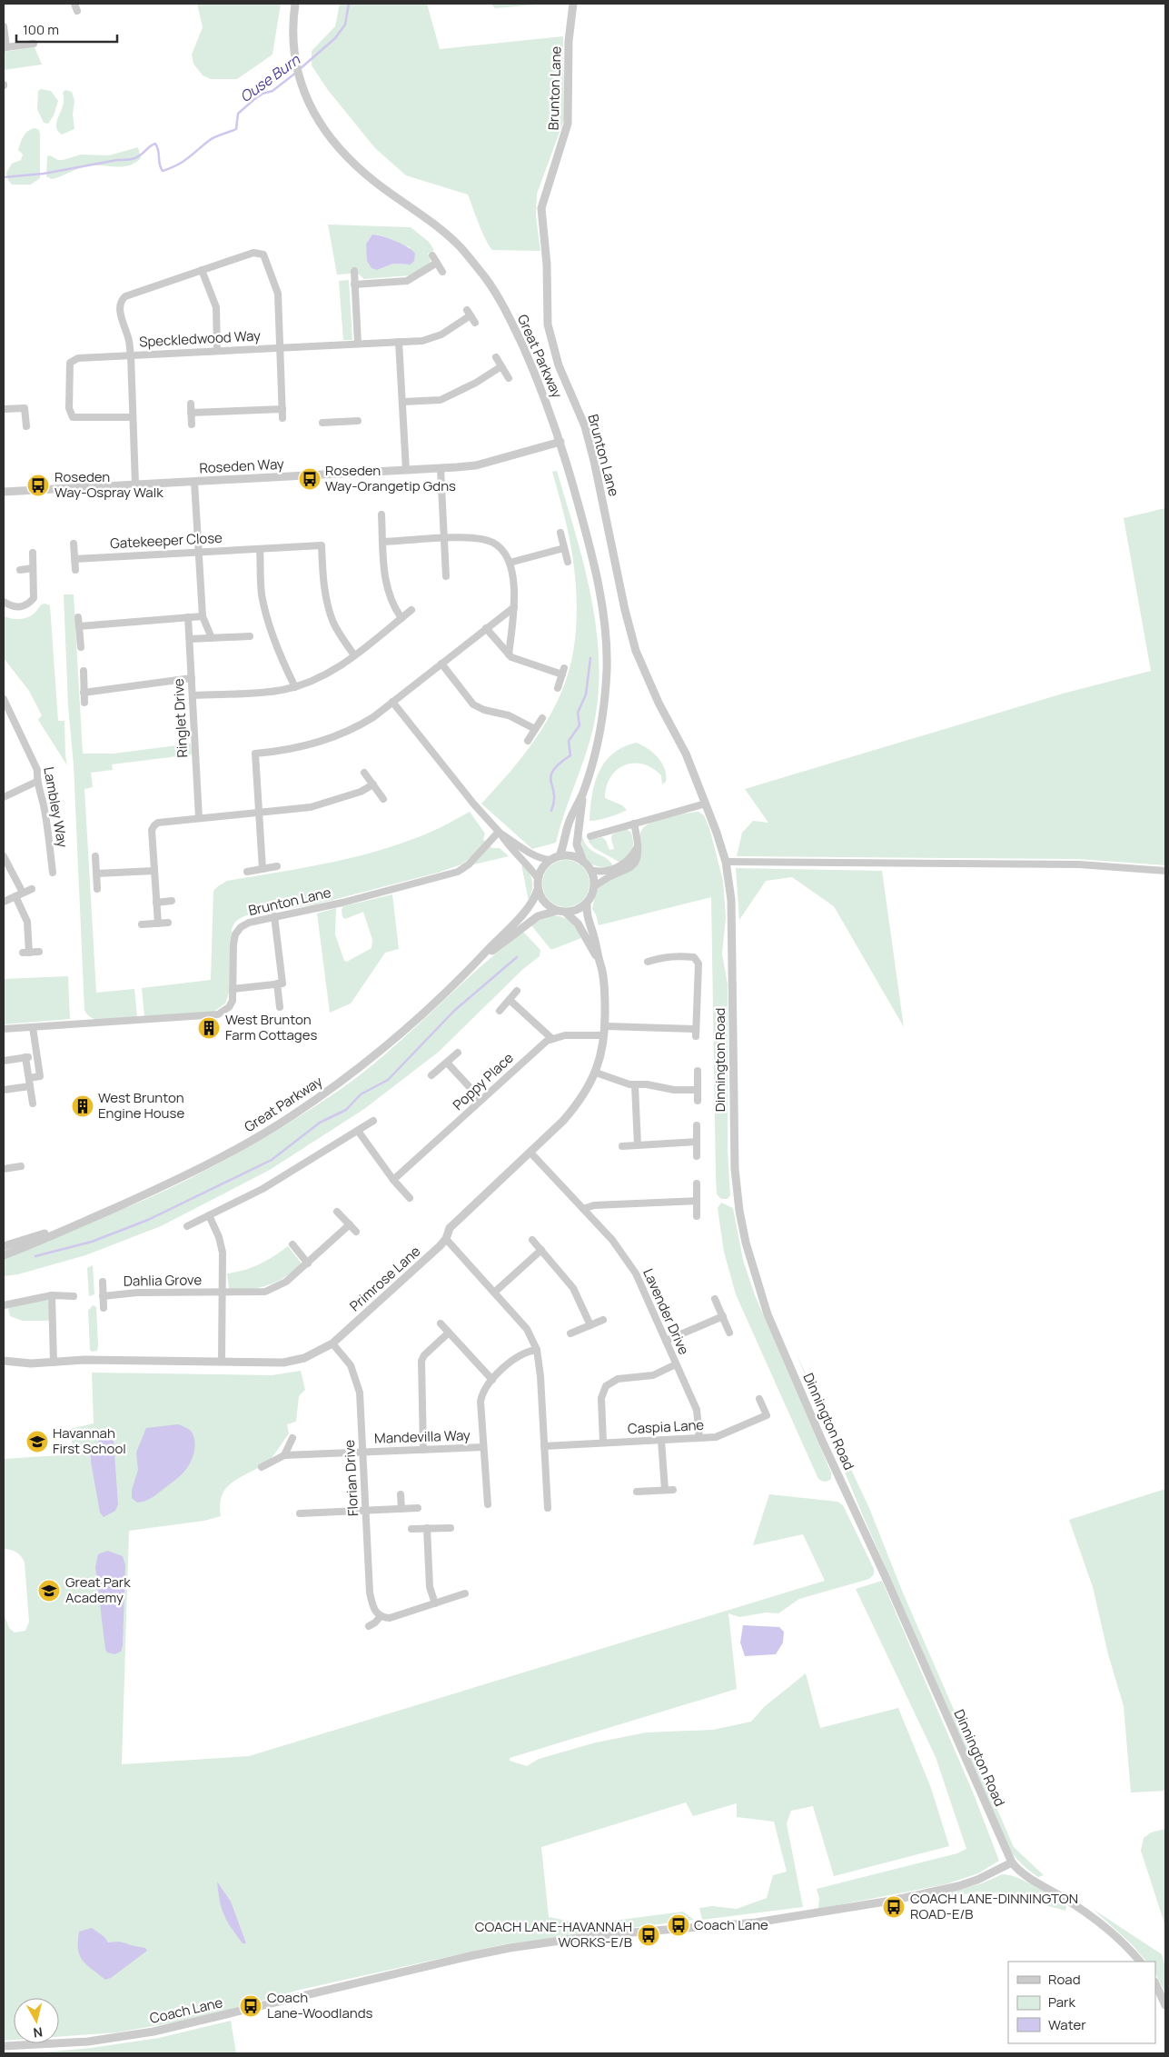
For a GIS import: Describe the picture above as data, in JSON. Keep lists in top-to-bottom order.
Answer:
{
  "streets": {
    "street": [
      "Brunton Lane",
      "Speckledwood Way",
      "Great Parkway",
      "Roseden Way",
      "Gatekeeper Close",
      "Ringlet Drive",
      "Lambley Way",
      "Dinnington Road",
      "Poppy Place",
      "Primrose Lane",
      "Dahlia Grove",
      "Lavender Drive",
      "Caspia Lane",
      "Mandevilla Way",
      "Florian Drive",
      "Coach Lane"
    ]
  },
  "crossings": [
    ["Brunton Lane", "Dinnington Road"],
    ["Speckledwood Way", "Roseden Way"],
    ["Great Parkway", "Roseden Way"],
    ["Great Parkway", "Primrose Lane"],
    ["Dinnington Road", "Coach Lane"],
    ["Primrose Lane", "Lavender Drive"],
    ["Primrose Lane", "Florian Drive"],
    ["Lavender Drive", "Caspia Lane"],
    ["Mandevilla Way", "Florian Drive"]
  ],
  "water": ["Ouse Burn"],
  "places": {
    "bus stop": [
      "Roseden Way-Orangetip Gdns",
      "Roseden Way-Ospray Walk",
      "COACH LANE-DINNINGTON ROAD-E/B",
      "Coach Lane",
      "COACH LANE-HAVANNAH WORKS-E/B",
      "Coach Lane-Woodlands"
    ],
    "building": ["West Brunton Farm Cottages", "West Brunton Engine House"],
    "school or university": ["Havannah First School", "Great Park Academy"]
  },
  "legend": ["Road", "Park", "Water"],
  "scale_bar": "100 m",
  "north": "bottom"
}
